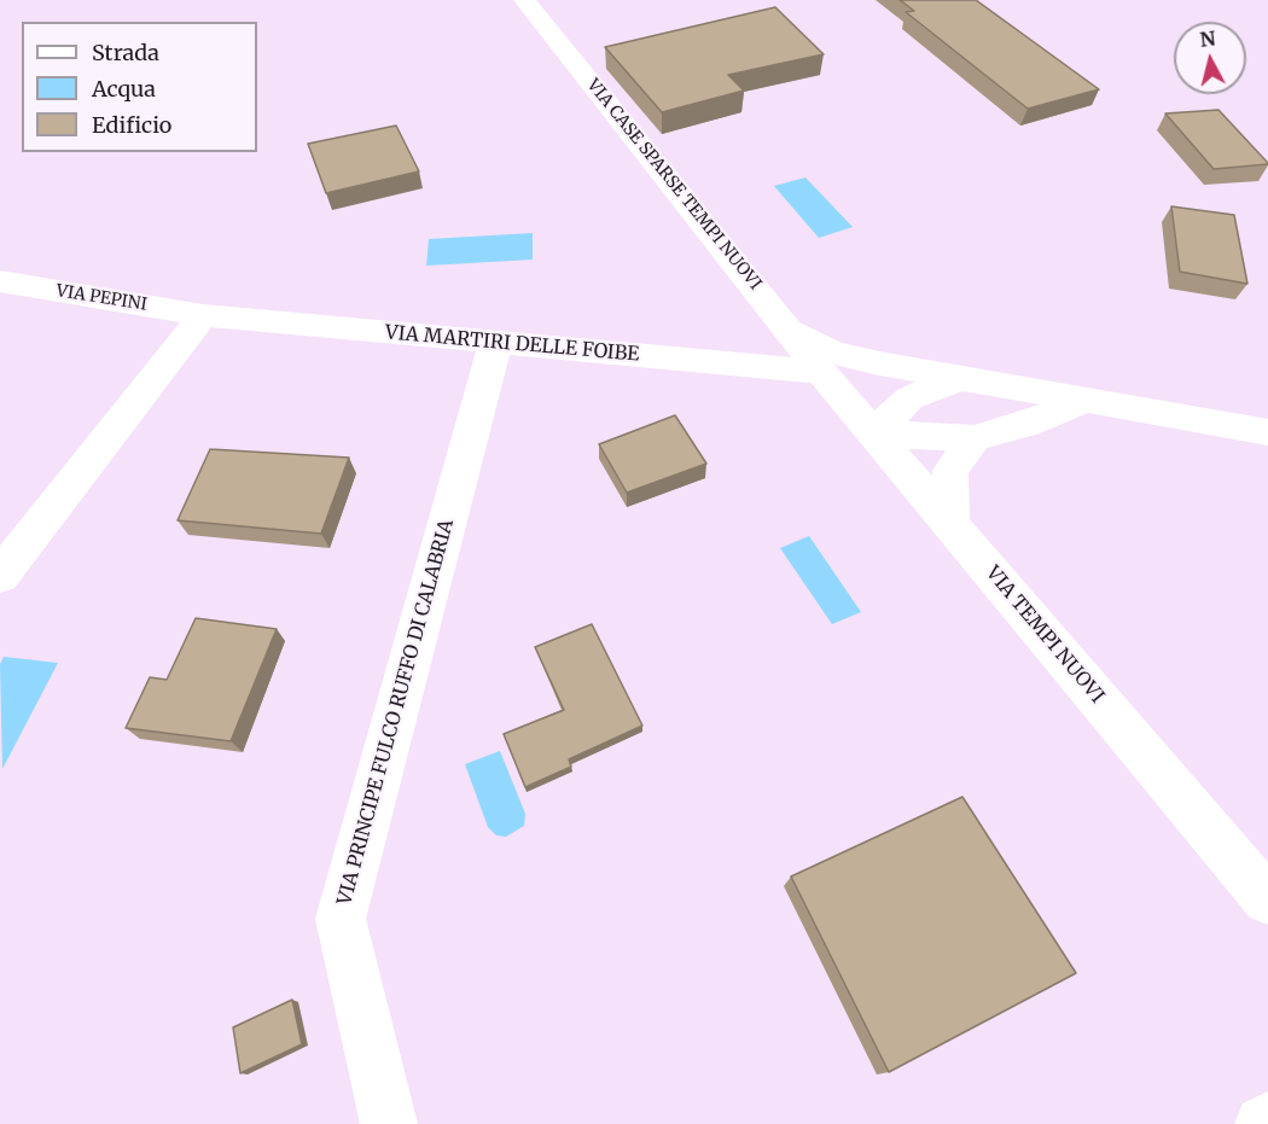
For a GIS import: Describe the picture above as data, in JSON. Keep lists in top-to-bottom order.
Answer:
{
  "streets": {
    "street": [
      "VIA CASE SPARSE TEMPI NUOVI",
      "VIA PEPINI",
      "VIA MARTIRI DELLE FOIBE",
      "VIA TEMPI NUOVI",
      "VIA PRINCIPE FULCO RUFFO DI CALABRIA"
    ]
  },
  "crossings": [
    ["VIA CASE SPARSE TEMPI NUOVI", "VIA MARTIRI DELLE FOIBE"],
    ["VIA CASE SPARSE TEMPI NUOVI", "VIA TEMPI NUOVI"],
    ["VIA PEPINI", "VIA MARTIRI DELLE FOIBE"],
    ["VIA MARTIRI DELLE FOIBE", "VIA TEMPI NUOVI"],
    ["VIA MARTIRI DELLE FOIBE", "VIA PRINCIPE FULCO RUFFO DI CALABRIA"]
  ],
  "legend": ["Strada", "Acqua", "Edificio"],
  "north": "top"
}
